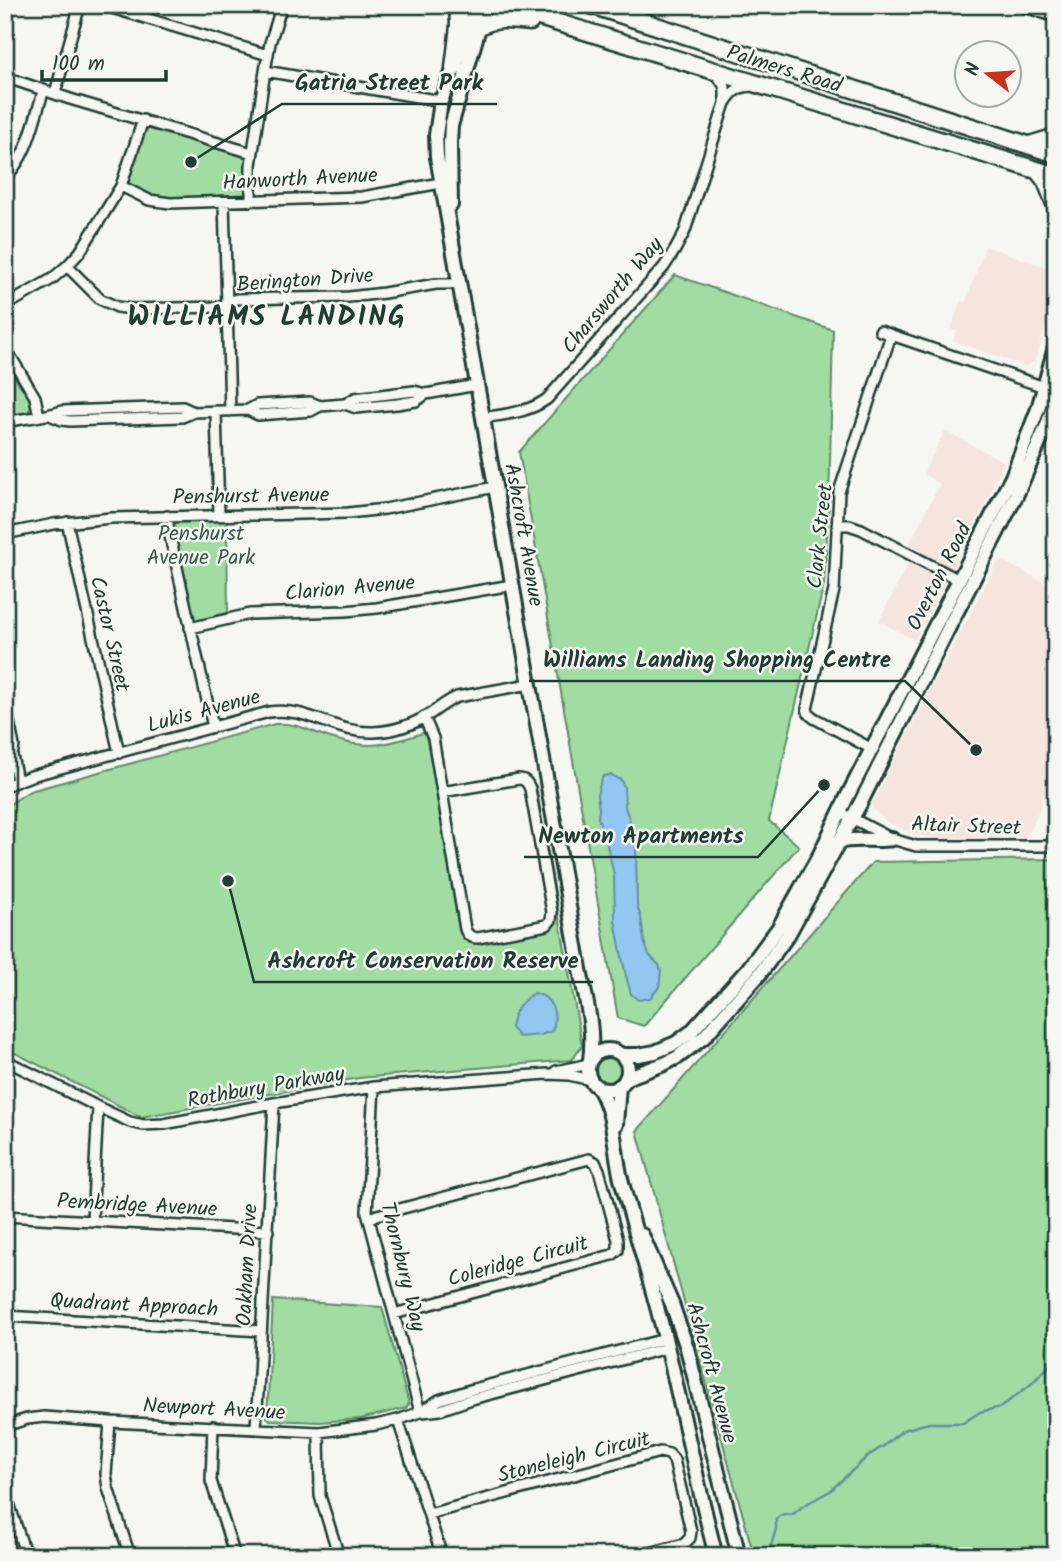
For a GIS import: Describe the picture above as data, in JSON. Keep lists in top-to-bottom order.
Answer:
{
  "streets": {
    "highway": ["Palmers Road"],
    "main road": ["Ashcroft Avenue", "Overton Road"],
    "street": [
      "Hanworth Avenue",
      "Berington Drive",
      "Charsworth Way",
      "Penshurst Avenue",
      "Clark Street",
      "Clarion Avenue",
      "Castor Street",
      "Lukis Avenue",
      "Altair Street",
      "Rothbury Parkway",
      "Pembridge Avenue",
      "Coleridge Circuit",
      "Oakham Drive",
      "Thornbury Way",
      "Quadrant Approach",
      "Newport Avenue",
      "Stoneleigh Circuit"
    ]
  },
  "crossings": [
    ["Hanworth Avenue", "Ashcroft Avenue"],
    ["Berington Drive", "Ashcroft Avenue"],
    ["Charsworth Way", "Ashcroft Avenue"],
    ["Penshurst Avenue", "Ashcroft Avenue"],
    ["Penshurst Avenue", "Castor Street"],
    ["Ashcroft Avenue", "Overton Road"],
    ["Ashcroft Avenue", "Clarion Avenue"],
    ["Ashcroft Avenue", "Lukis Avenue"],
    ["Ashcroft Avenue", "Rothbury Parkway"],
    ["Ashcroft Avenue", "Newport Avenue"],
    ["Clark Street", "Overton Road"],
    ["Overton Road", "Altair Street"],
    ["Overton Road", "Rothbury Parkway"],
    ["Castor Street", "Lukis Avenue"],
    ["Rothbury Parkway", "Oakham Drive"],
    ["Rothbury Parkway", "Thornbury Way"],
    ["Pembridge Avenue", "Oakham Drive"],
    ["Coleridge Circuit", "Thornbury Way"],
    ["Oakham Drive", "Quadrant Approach"],
    ["Oakham Drive", "Newport Avenue"],
    ["Thornbury Way", "Newport Avenue"]
  ],
  "districts": ["WILLIAMS LANDING"],
  "parks": ["Penshurst Avenue Park"],
  "places": [
    "Gatria Street Park",
    "Williams Landing Shopping Centre",
    "Newton Apartments",
    "Ashcroft Conservation Reserve"
  ],
  "scale_bar": "100 m",
  "north": "left"
}
